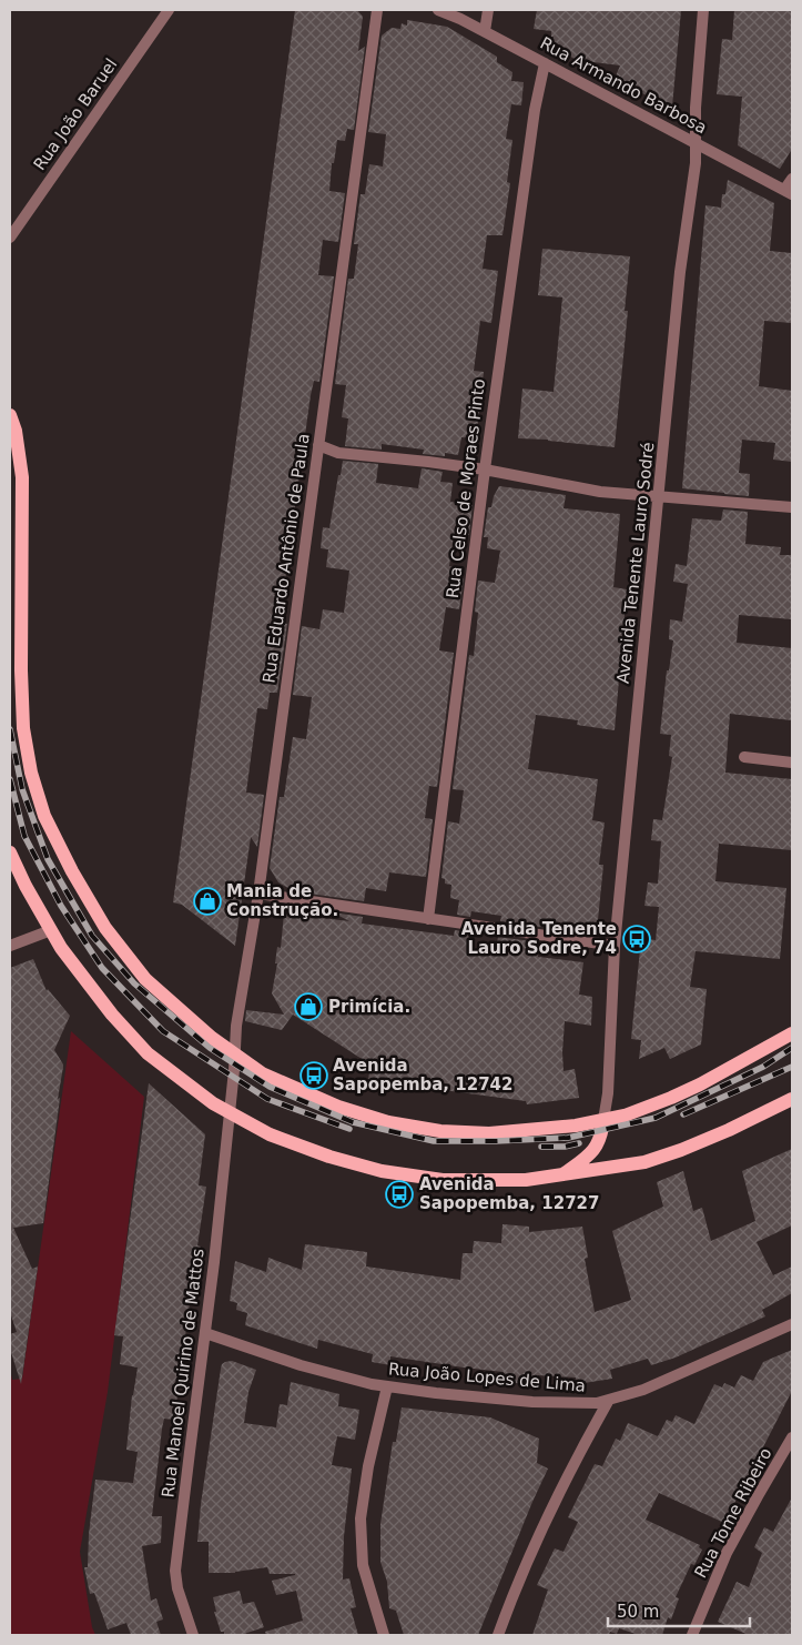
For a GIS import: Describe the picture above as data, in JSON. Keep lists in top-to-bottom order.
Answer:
{
  "streets": {
    "street": [
      "Rua Armando Barbosa",
      "Rua João Baruel",
      "Rua Celso de Moraes Pinto",
      "Rua Eduardo Antônio de Paula",
      "Avenida Tenente Lauro Sodré",
      "Rua Manoel Quirino de Mattos",
      "Rua João Lopes de Lima",
      "Rua Tome Ribeiro"
    ]
  },
  "crossings": [
    ["Rua Armando Barbosa", "Rua Celso de Moraes Pinto"],
    ["Rua Armando Barbosa", "Avenida Tenente Lauro Sodré"],
    ["Rua Eduardo Antônio de Paula", "Rua Manoel Quirino de Mattos"],
    ["Rua Manoel Quirino de Mattos", "Rua João Lopes de Lima"]
  ],
  "places": {
    "shop": ["Mania de Construção.", "Primícia."],
    "bus stop": ["Avenida Tenente Lauro Sodre, 74", "Avenida Sapopemba, 12742", "Avenida Sapopemba, 12727"]
  },
  "scale_bar": "50 m"
}
